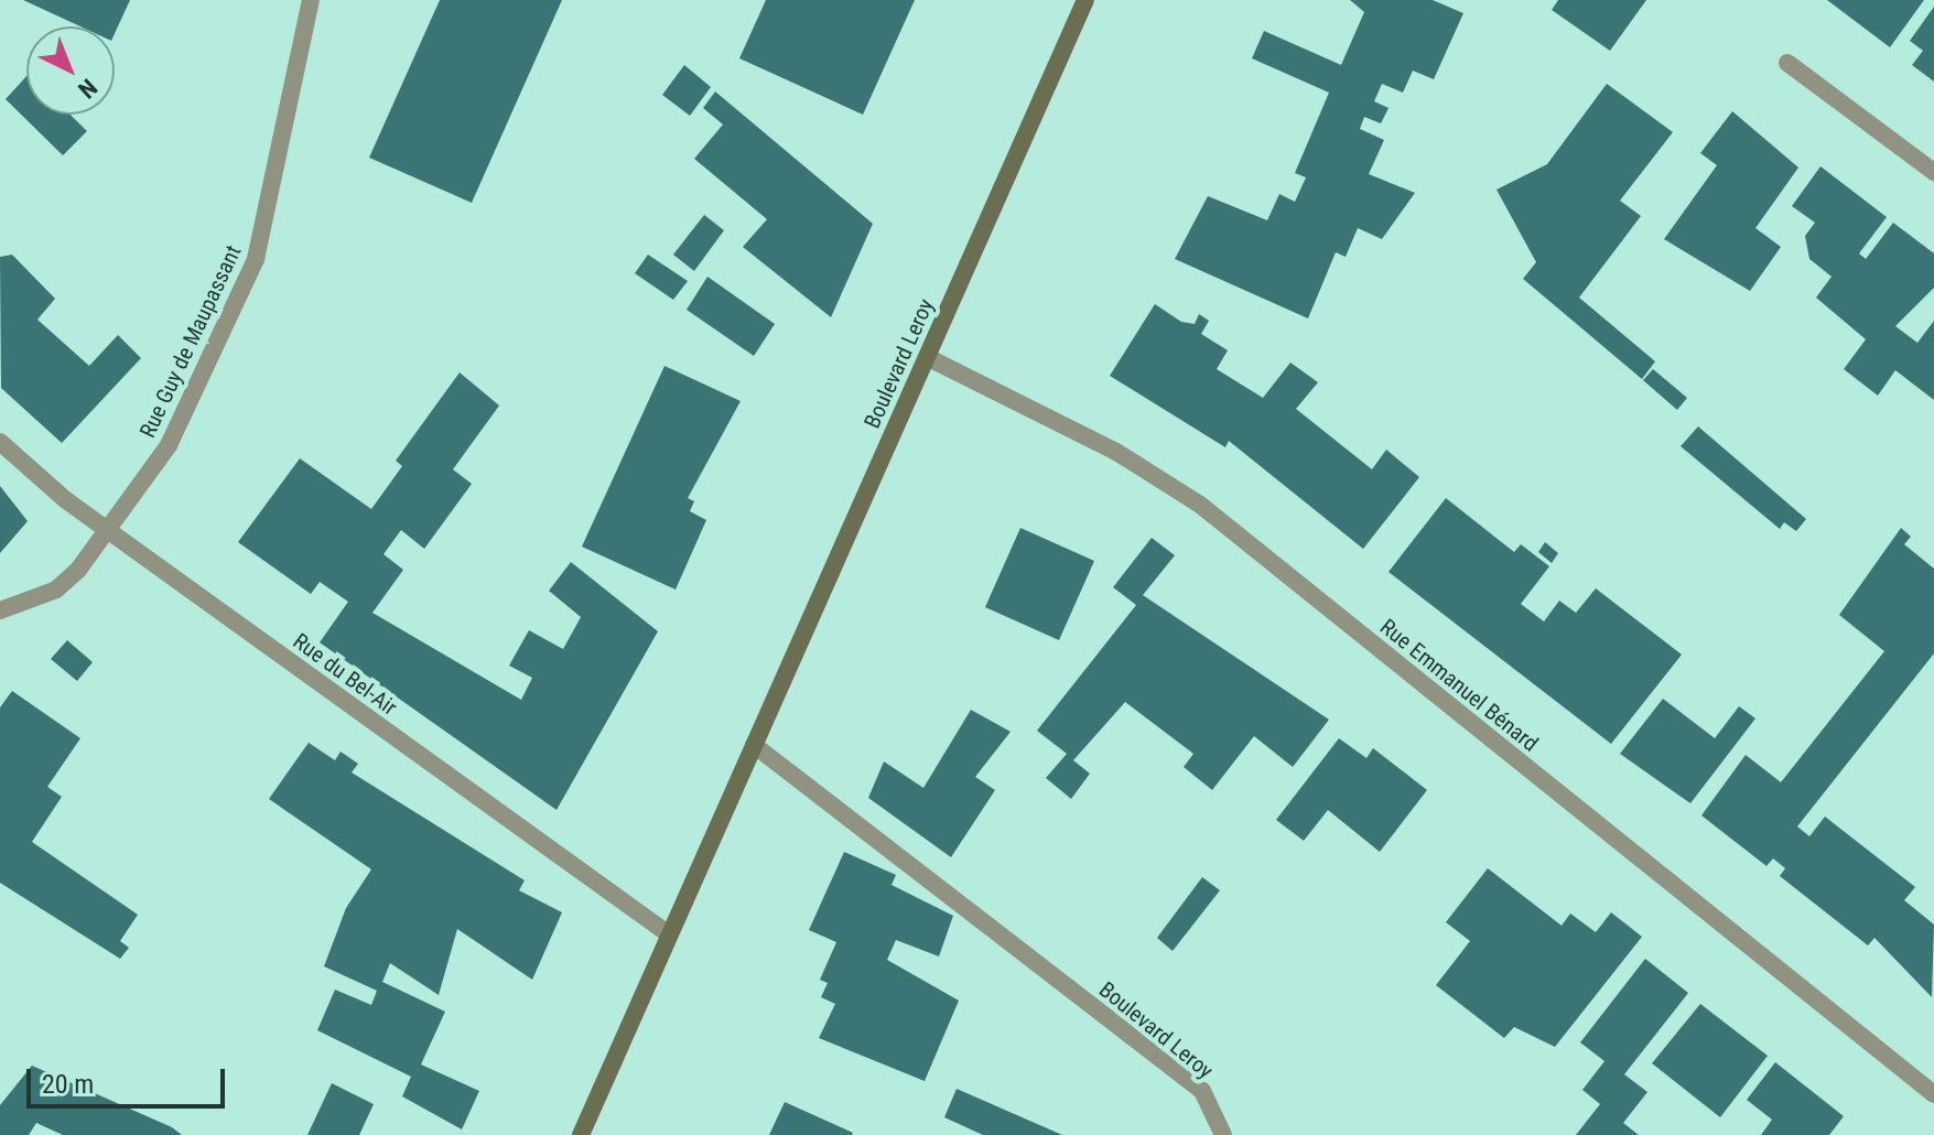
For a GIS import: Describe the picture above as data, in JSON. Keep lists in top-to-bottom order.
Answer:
{
  "streets": {
    "main road": ["Boulevard Leroy"],
    "street": ["Rue Guy de Maupassant", "Rue du Bel-Air", "Rue Emmanuel Bénard"]
  },
  "crossings": [
    ["Rue Guy de Maupassant", "Rue du Bel-Air"],
    ["Boulevard Leroy", "Rue du Bel-Air"],
    ["Boulevard Leroy", "Rue Emmanuel Bénard"]
  ],
  "scale_bar": "20 m",
  "north": "bottom right"
}
